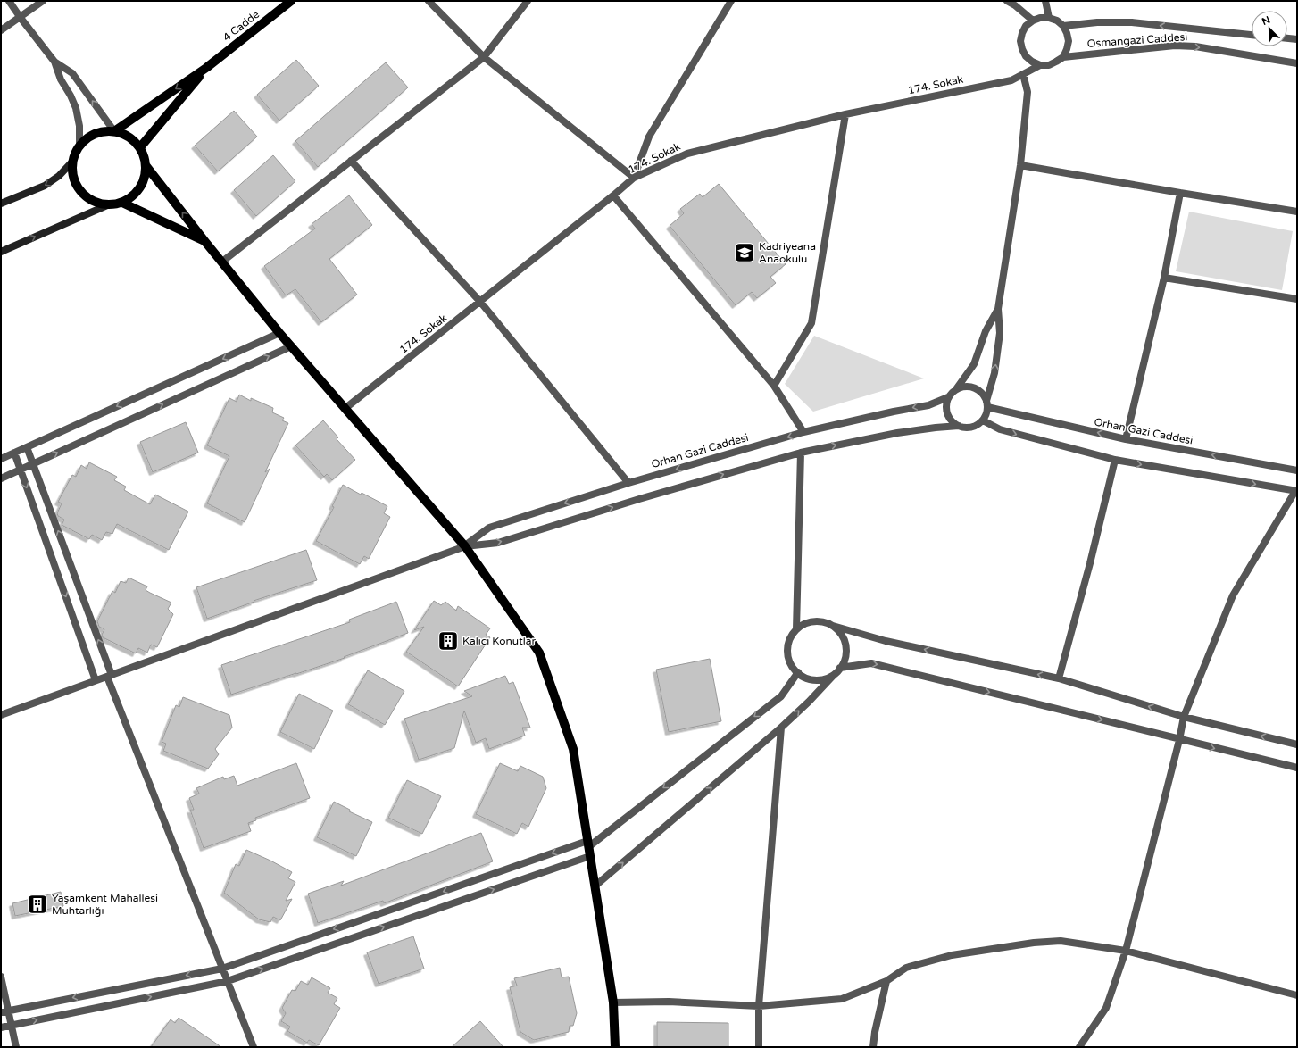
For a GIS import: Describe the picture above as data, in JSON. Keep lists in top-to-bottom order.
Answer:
{
  "streets": {
    "main road": ["4 Cadde"],
    "street": ["Osmangazi Caddesi", "174. Sokak", "Orhan Gazi Caddesi"]
  },
  "crossings": [
    ["Osmangazi Caddesi", "174. Sokak"]
  ],
  "places": {
    "school or university": ["Kadriyeana Anaokulu"],
    "building": ["Kalıcı Konutlar", "Yaşamkent Mahallesi Muhtarlığı"]
  },
  "north": "top left"
}
